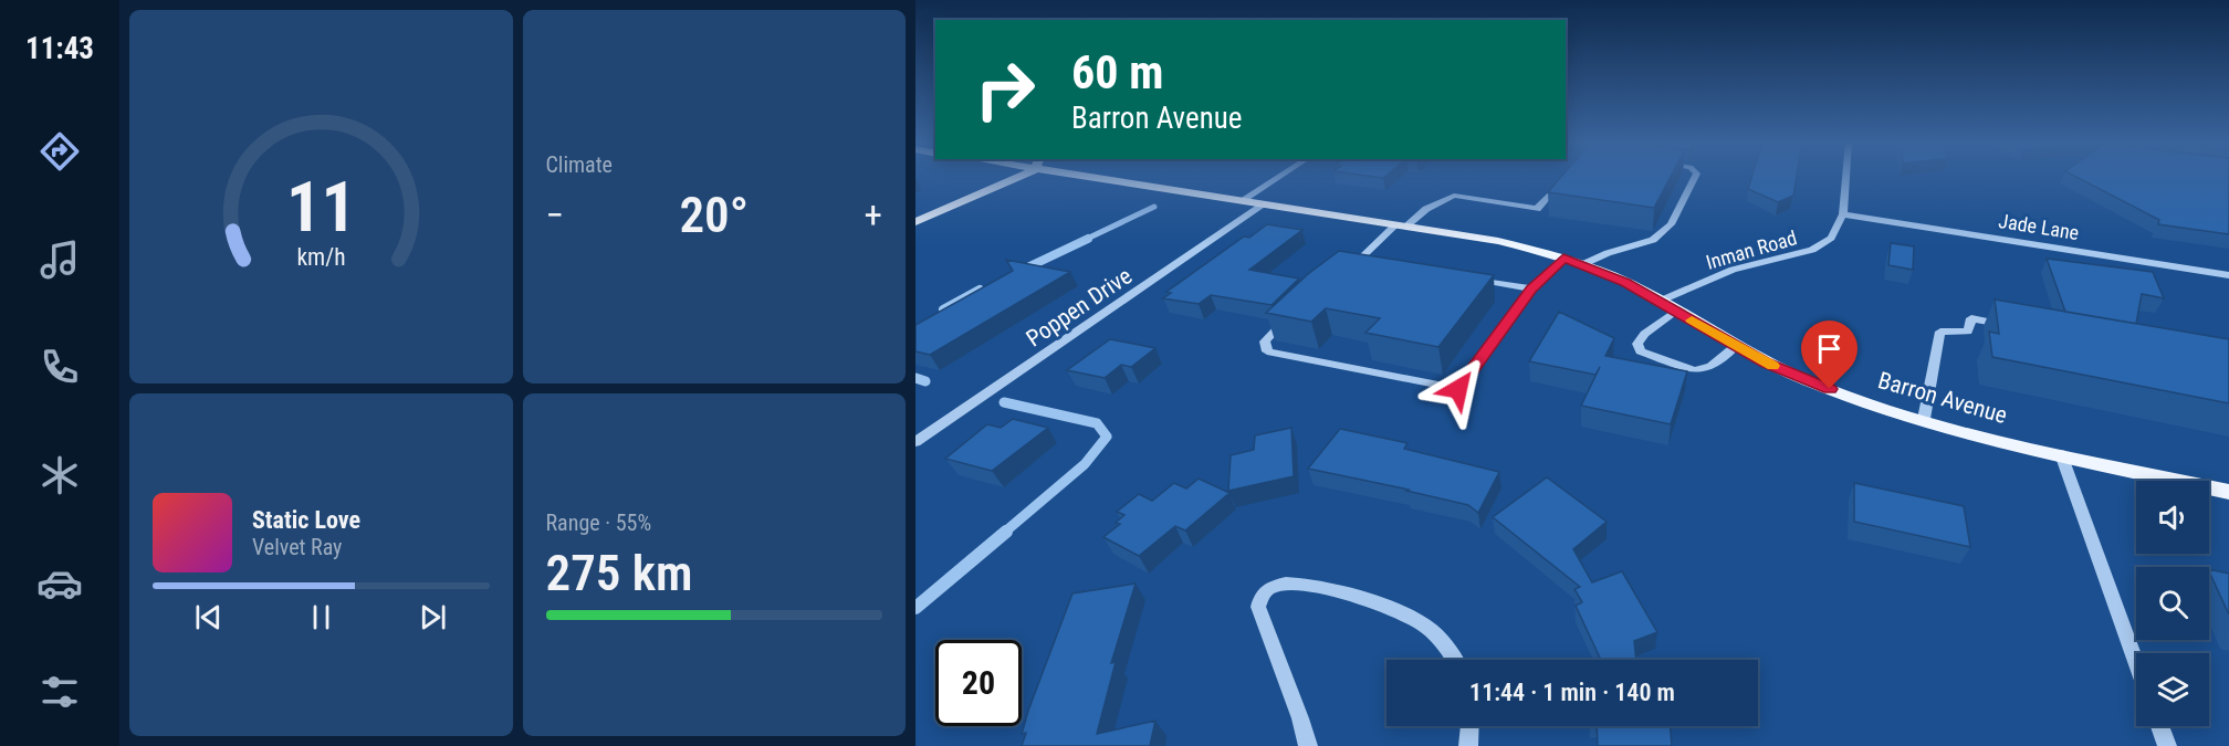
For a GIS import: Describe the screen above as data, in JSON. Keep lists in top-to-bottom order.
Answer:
{
  "streets": {
    "main road": ["Barron Avenue"],
    "street": ["Jade Lane", "Inman Road", "Poppen Drive"]
  },
  "crossings": [
    ["Jade Lane", "Inman Road"],
    ["Inman Road", "Barron Avenue"],
    ["Poppen Drive", "Barron Avenue"]
  ],
  "page": {
    "tabs": "11:43",
    "tile": [
      "Climate",
      ["Range · 55%", "275 km"]
    ],
    "turn": ["60 m", "Barron Avenue"],
    "heat": ["−", "20°", "+"],
    "song": ["Static Love", "Velvet Ray"],
    "limit": "20",
    "trip": "11:44 · 1 min · 140 m",
    "gauge": ["11", "km/h"]
  }
}
